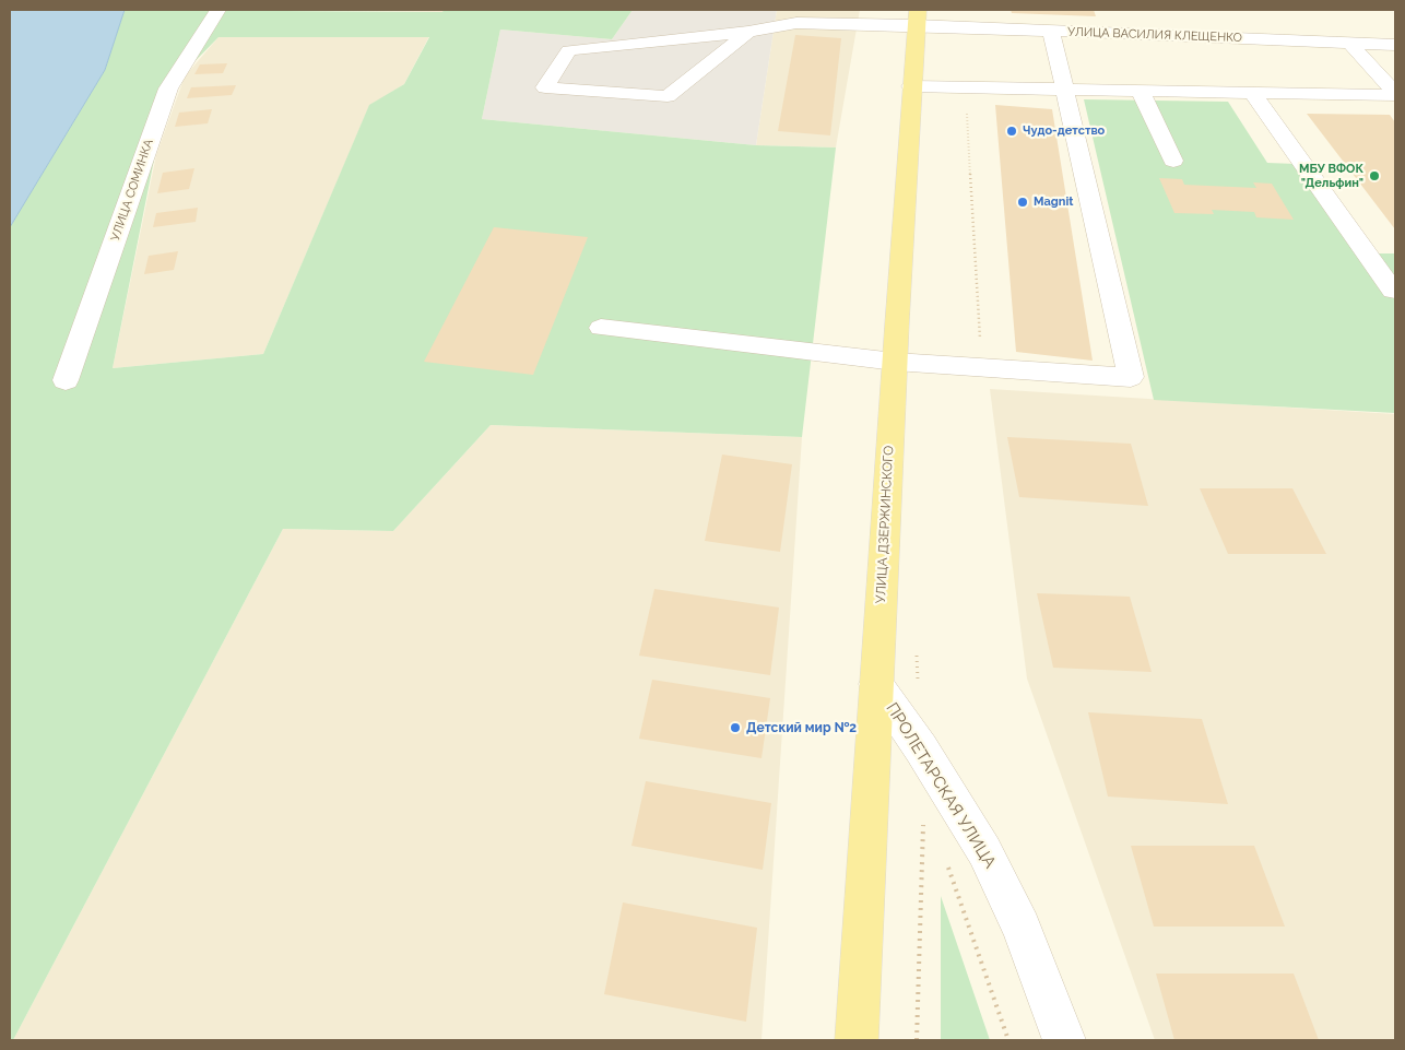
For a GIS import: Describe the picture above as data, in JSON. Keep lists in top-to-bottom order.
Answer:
{
  "streets": {
    "main road": ["УЛИЦА ДЗЕРЖИНСКОГО"],
    "street": ["УЛИЦА ВАСИЛИЯ КЛЕЩЕНКО", "УЛИЦА СОМИНКА", "ПРОЛЕТАРСКАЯ УЛИЦА"]
  },
  "crossings": [
    ["УЛИЦА ВАСИЛИЯ КЛЕЩЕНКО", "УЛИЦА ДЗЕРЖИНСКОГО"],
    ["УЛИЦА ДЗЕРЖИНСКОГО", "ПРОЛЕТАРСКАЯ УЛИЦА"]
  ],
  "places": [
    "Чудо-детство",
    "МБУ ВФОК \"Дельфин\"",
    "Magnit",
    "Детский мир №2"
  ]
}
